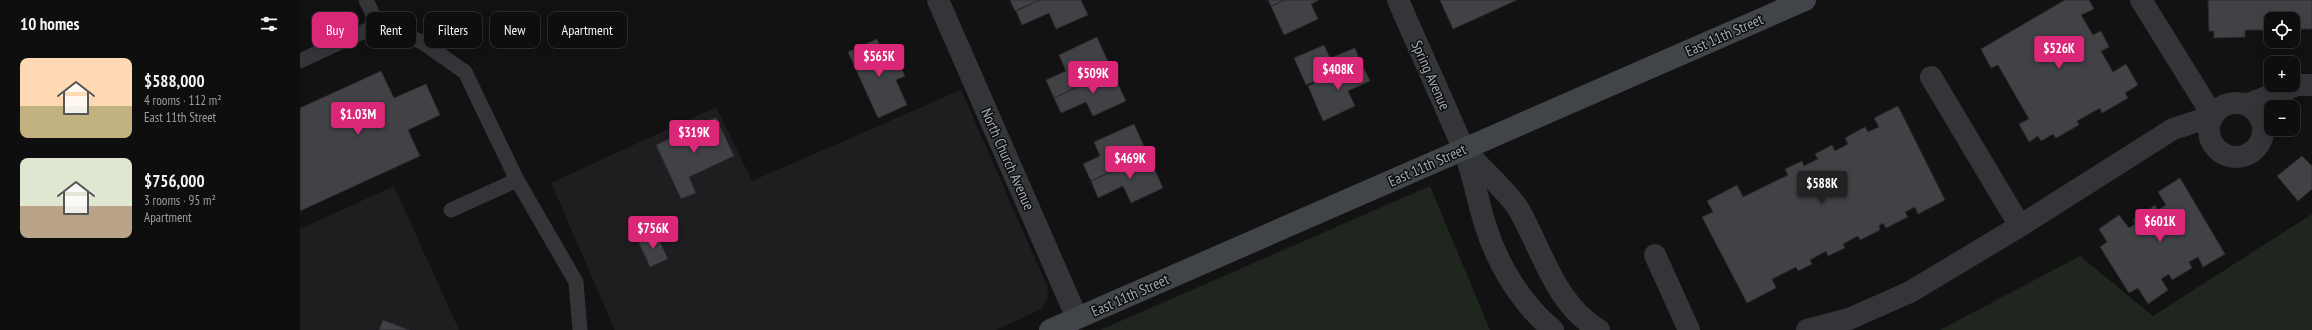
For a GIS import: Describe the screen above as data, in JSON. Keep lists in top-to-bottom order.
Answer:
{
  "streets": {
    "main road": ["East 11th Street"],
    "street": ["Spring Avenue", "North Church Avenue"]
  },
  "crossings": [
    ["East 11th Street", "Spring Avenue"],
    ["East 11th Street", "North Church Avenue"]
  ],
  "page": {
    "heading": "10 homes",
    "map_buttons": ["+", "−"],
    "chip": [
      "Buy",
      "Rent",
      "Filters",
      "New",
      "Apartment"
    ],
    "price": [
      "$526K",
      "$565K",
      "$408K",
      "$509K",
      "$1.03M",
      "$319K",
      "$469K",
      "$588K",
      "$601K",
      "$756K"
    ],
    "list": [
      {
        "name": "$588,000",
        "note": "4 rooms · 112 m² · East 11th Street"
      },
      {
        "name": "$756,000",
        "note": "3 rooms · 95 m² · Apartment"
      }
    ]
  }
}
